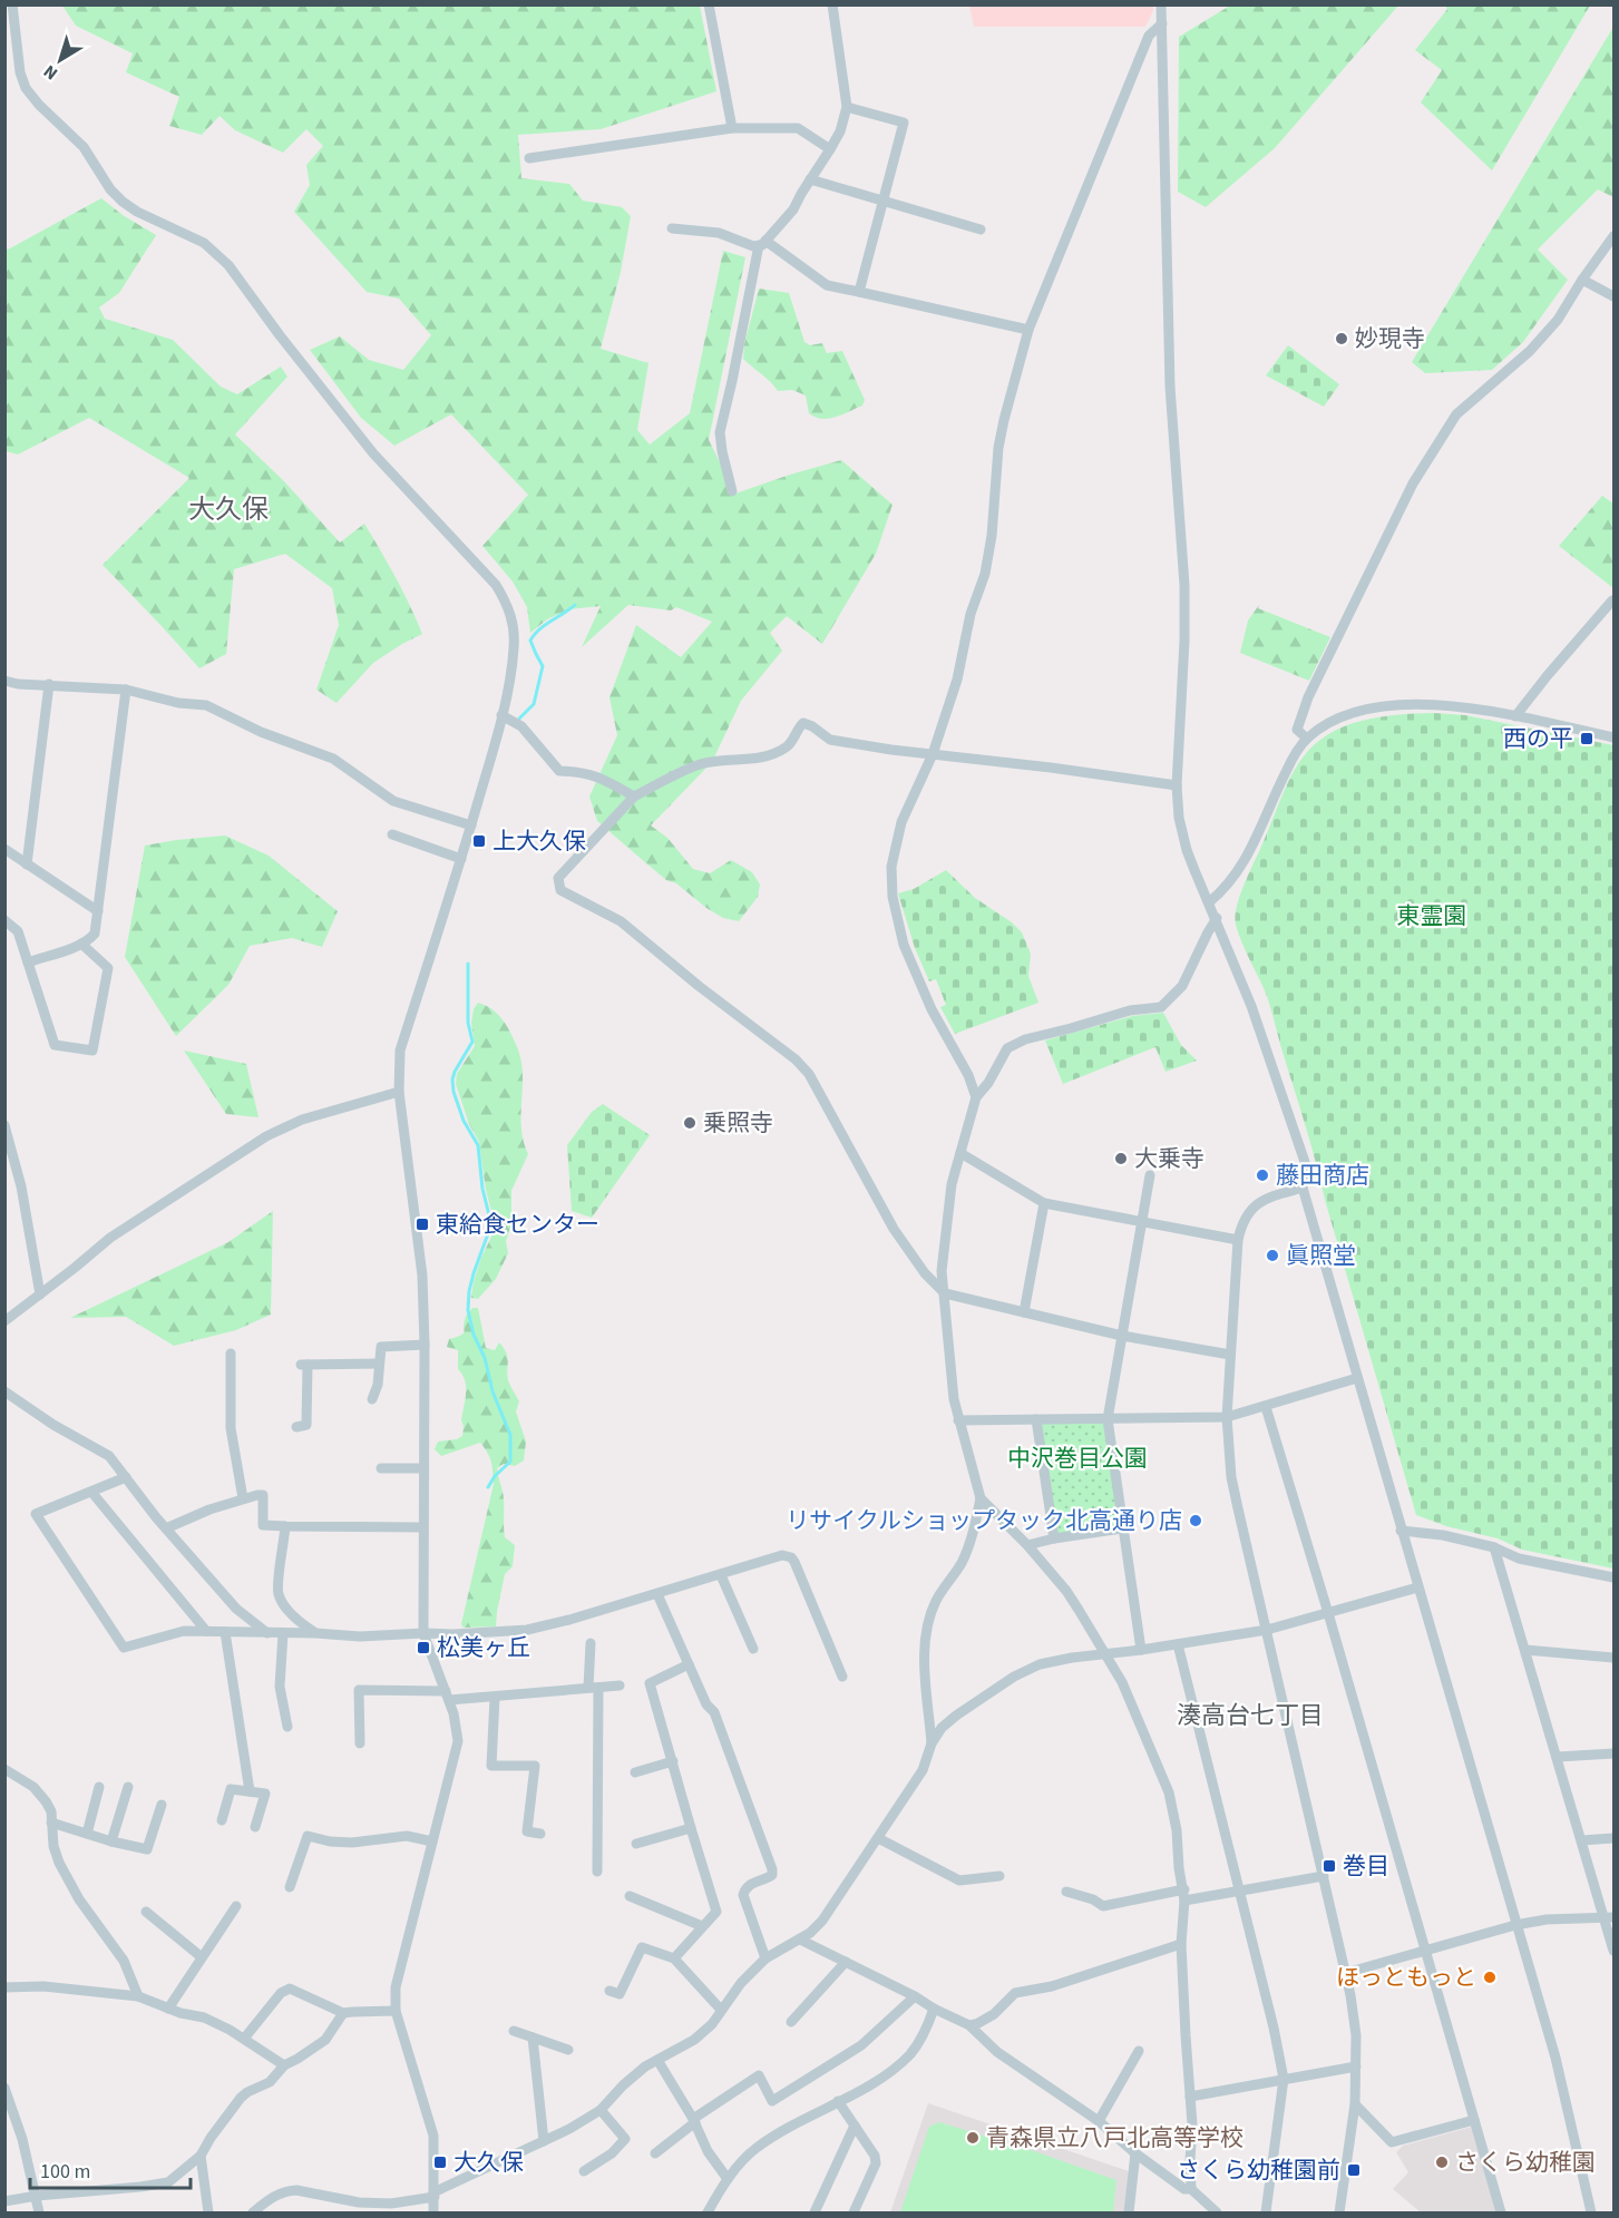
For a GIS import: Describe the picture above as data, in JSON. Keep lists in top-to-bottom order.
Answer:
{
  "districts": ["大久保", "湊高台七丁目"],
  "parks": ["東霊園", "中沢巻目公園"],
  "places": {
    "other": [
      "妙現寺",
      "乗照寺",
      "大乗寺",
      "藤田商店",
      "眞照堂",
      "リサイクルショップタック北高通り店",
      "ほっともっと",
      "青森県立八戸北高等学校",
      "さくら幼稚園"
    ],
    "transit": [
      "西の平",
      "上大久保",
      "東給食センター",
      "松美ヶ丘",
      "巻目",
      "大久保",
      "さくら幼稚園前"
    ]
  },
  "scale_bar": "100 m",
  "north": "bottom left"
}
